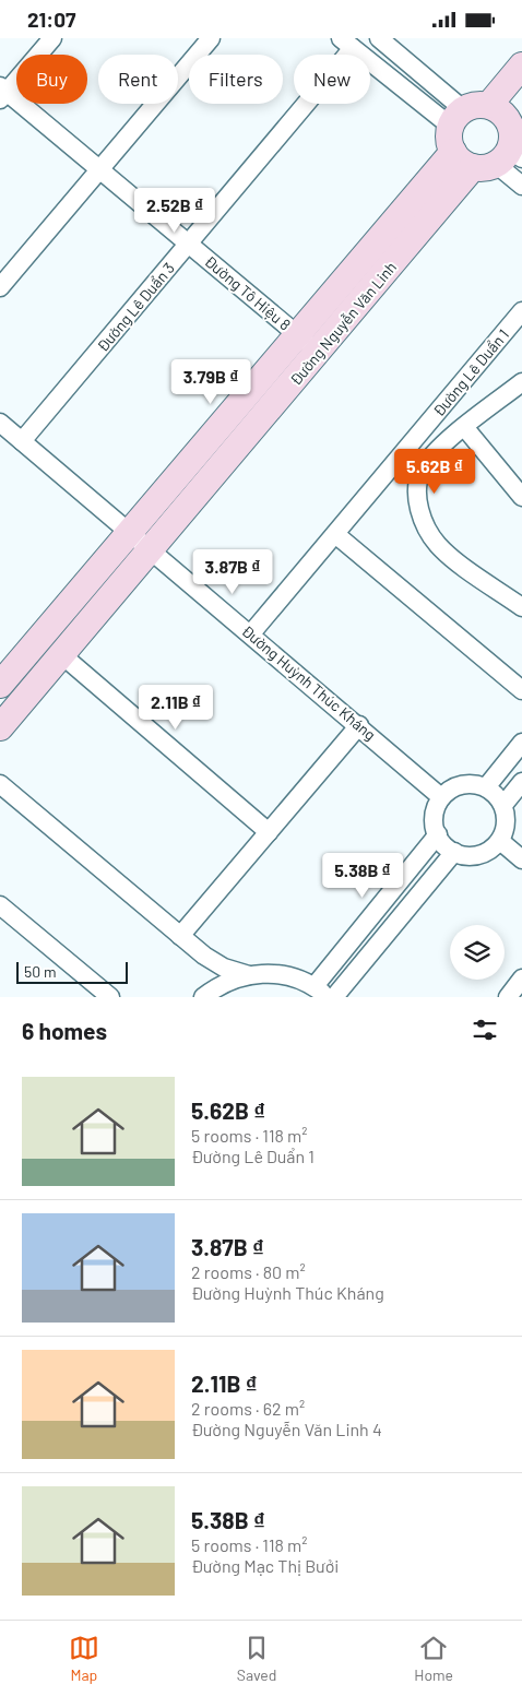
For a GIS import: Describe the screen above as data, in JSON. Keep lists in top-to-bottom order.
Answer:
{
  "streets": {
    "street": [
      "Đường Tô Hiệu 8",
      "Đường Lê Duẩn 3",
      "Đường Nguyễn Văn Linh",
      "Đường Lê Duẩn 1",
      "Đường Huỳnh Thúc Kháng"
    ]
  },
  "crossings": [
    ["Đường Tô Hiệu 8", "Đường Lê Duẩn 3"],
    ["Đường Tô Hiệu 8", "Đường Nguyễn Văn Linh"],
    ["Đường Lê Duẩn 3", "Đường Huỳnh Thúc Kháng"],
    ["Đường Nguyễn Văn Linh", "Đường Huỳnh Thúc Kháng"],
    ["Đường Lê Duẩn 1", "Đường Huỳnh Thúc Kháng"]
  ],
  "scale_bar": "50 m",
  "page": {
    "status": "21:07",
    "chip": [
      "Buy",
      "Rent",
      "Filters",
      "New"
    ],
    "price": [
      "2.52B ₫",
      "3.79B ₫",
      "5.62B ₫",
      "3.87B ₫",
      "2.11B ₫",
      "5.38B ₫"
    ],
    "scale": "50 m",
    "heading": "6 homes",
    "list": [
      {
        "name": "5.62B ₫",
        "note": "5 rooms · 118 m² · Đường Lê Duẩn 1"
      },
      {
        "name": "3.87B ₫",
        "note": "2 rooms · 80 m² · Đường Huỳnh Thúc Kháng"
      },
      {
        "name": "2.11B ₫",
        "note": "2 rooms · 62 m² · Đường Nguyễn Văn Linh 4"
      },
      {
        "name": "5.38B ₫",
        "note": "5 rooms · 118 m² · Đường Mạc Thị Bưởi"
      }
    ],
    "tabs": ["Map", "Saved", "Home"]
  }
}
